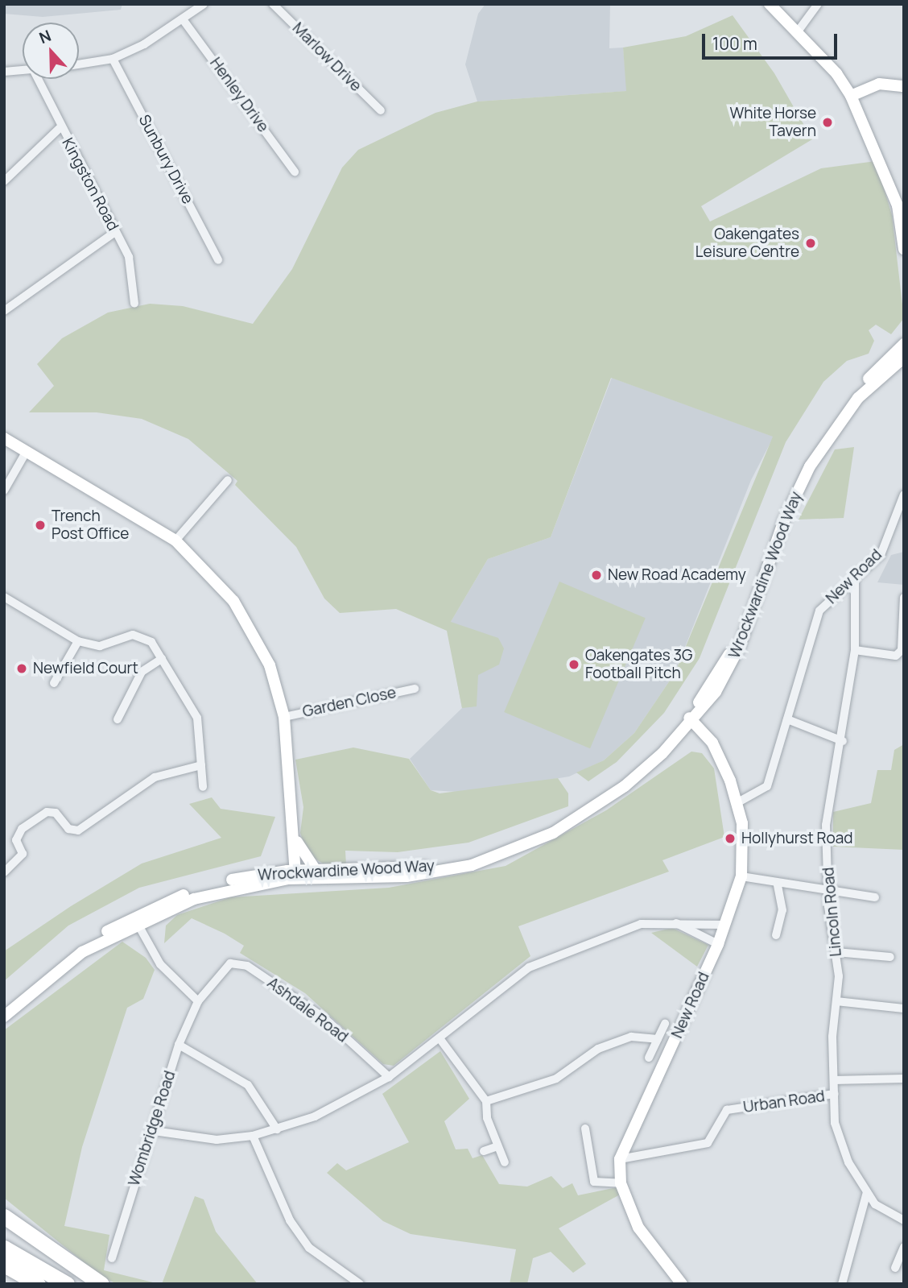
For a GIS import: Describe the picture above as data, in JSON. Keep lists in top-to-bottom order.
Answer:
{
  "streets": {
    "main road": ["Wrockwardine Wood Way", "New Road"],
    "street": [
      "Marlow Drive",
      "Henley Drive",
      "Sunbury Drive",
      "Kingston Road",
      "Garden Close",
      "Lincoln Road",
      "Ashdale Road",
      "Urban Road",
      "Wombridge Road"
    ]
  },
  "crossings": [
    ["Wrockwardine Wood Way", "New Road"],
    ["New Road", "Lincoln Road"],
    ["New Road", "Urban Road"],
    ["Lincoln Road", "Urban Road"],
    ["Ashdale Road", "Wombridge Road"]
  ],
  "places": [
    "White Horse Tavern",
    "Oakengates Leisure Centre",
    "Trench Post Office",
    "New Road Academy",
    "Oakengates 3G Football Pitch",
    "Newfield Court",
    "Hollyhurst Road"
  ],
  "scale_bar": "100 m",
  "north": "top"
}
